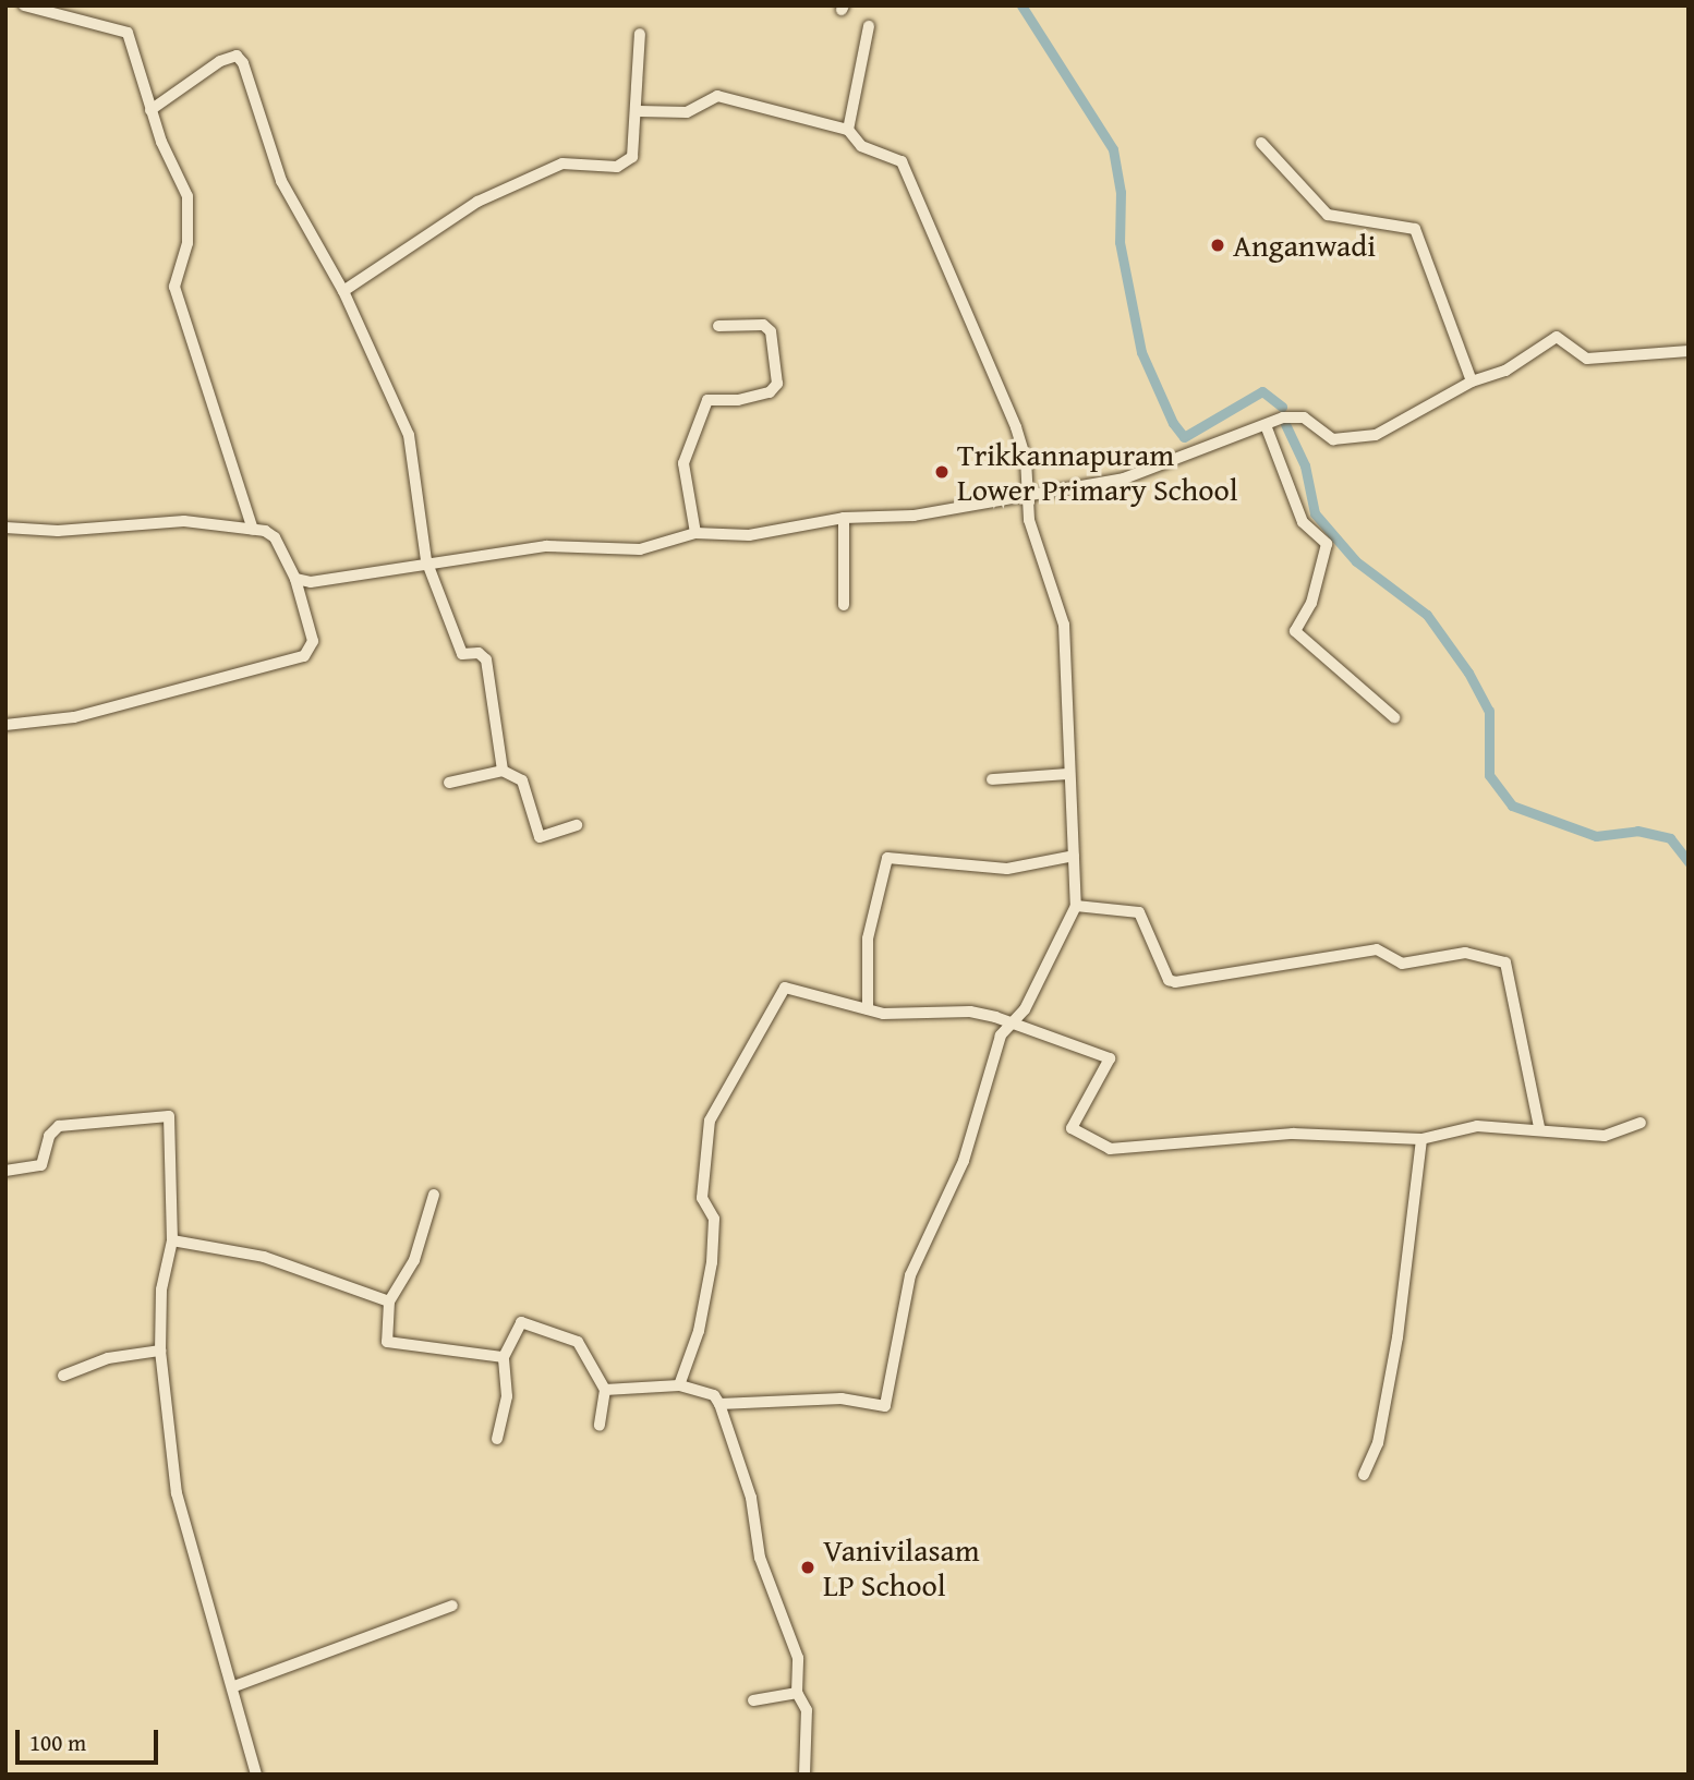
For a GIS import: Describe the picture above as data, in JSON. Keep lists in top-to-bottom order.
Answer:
{
  "places": ["Anganwadi", "Trikkannapuram Lower Primary School", "Vanivilasam LP School"],
  "scale_bar": "100 m"
}
